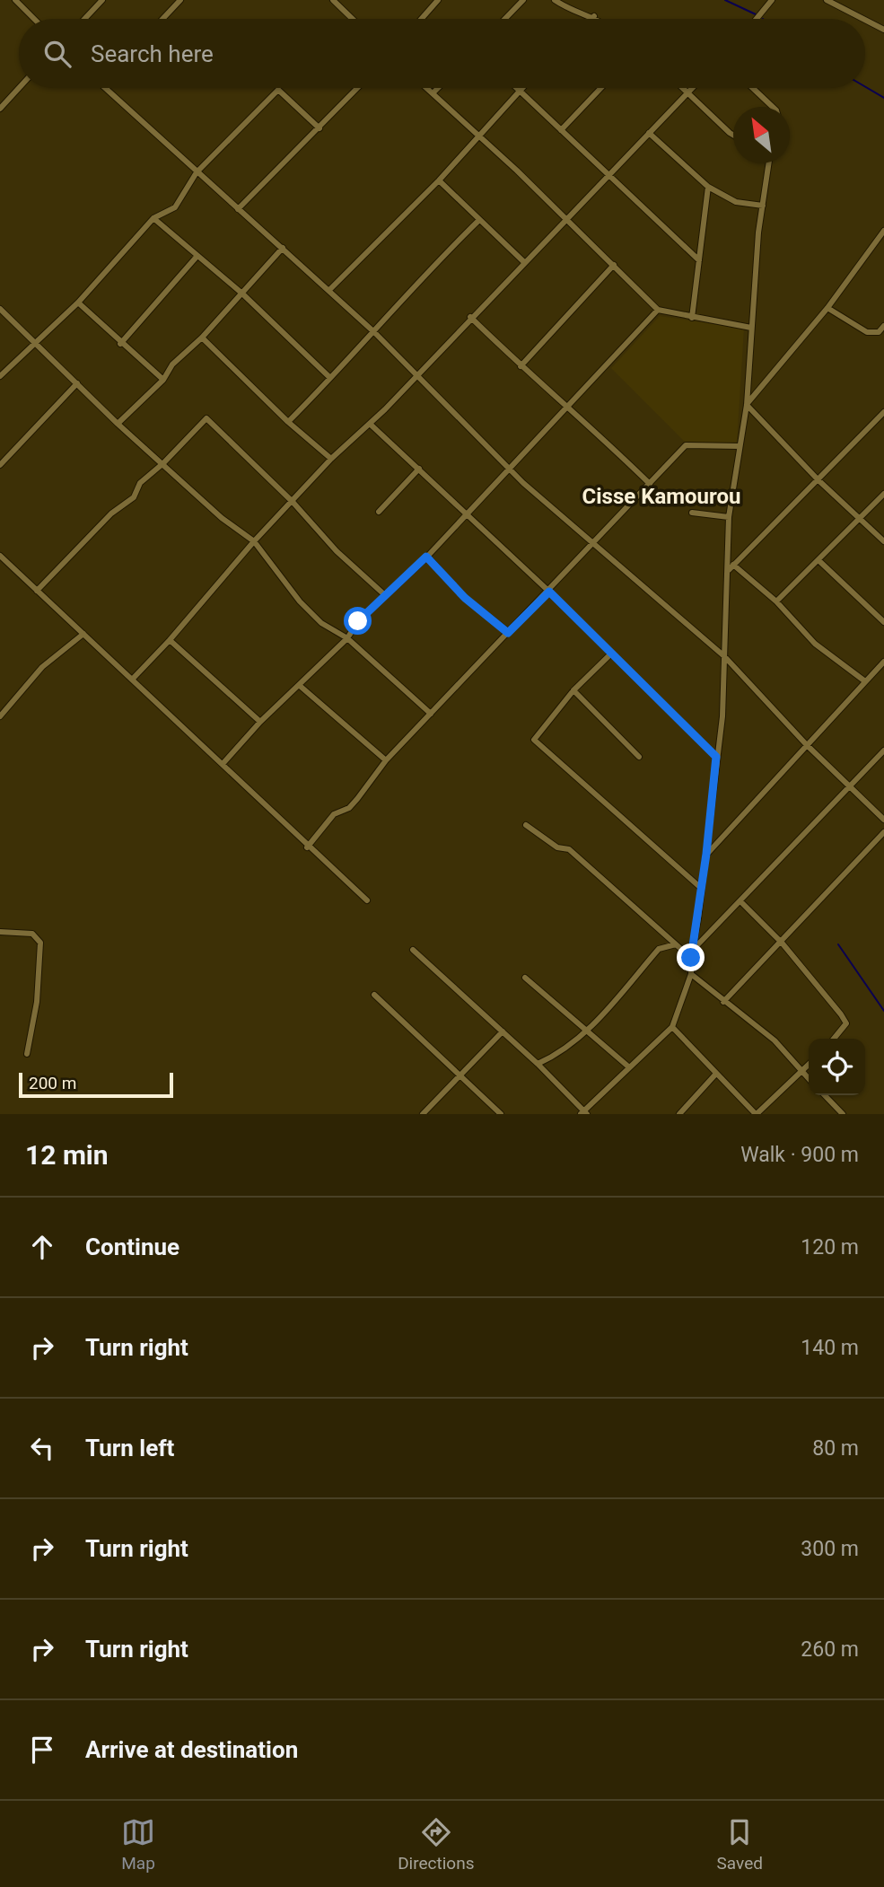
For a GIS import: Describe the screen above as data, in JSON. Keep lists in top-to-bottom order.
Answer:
{
  "districts": ["Cisse Kamourou"],
  "scale_bar": "200 m",
  "north": "top left",
  "page": {
    "search": "Search here",
    "scale": "200 m",
    "heading": ["12 min", "Walk · 900 m"],
    "list": [
      ["Continue", "120 m"],
      ["Turn right", "140 m"],
      ["Turn left", "80 m"],
      ["Turn right", "300 m"],
      ["Turn right", "260 m"],
      "Arrive at destination"
    ],
    "nav": ["Map", "Directions", "Saved"]
  }
}
